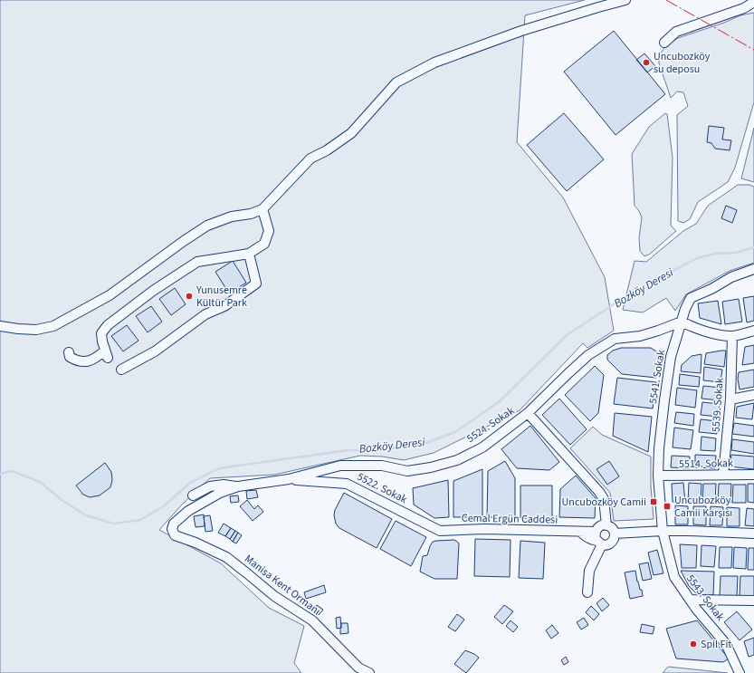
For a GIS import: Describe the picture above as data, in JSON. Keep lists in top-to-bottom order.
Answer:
{
  "streets": {
    "street": [
      "5541. Sokak",
      "5539. Sokak",
      "5524. Sokak",
      "5514. Sokak",
      "5522. Sokak",
      "Cemal Ergün Caddesi",
      "Manisa Kent Ormanı",
      "5543. Sokak"
    ]
  },
  "crossings": [
    ["5541. Sokak", "5524. Sokak"],
    ["5541. Sokak", "5514. Sokak"],
    ["5541. Sokak", "5543. Sokak"],
    ["5539. Sokak", "5514. Sokak"],
    ["5524. Sokak", "5522. Sokak"],
    ["5524. Sokak", "Manisa Kent Ormanı"],
    ["5522. Sokak", "Cemal Ergün Caddesi"]
  ],
  "water": ["Bozköy Deresi"],
  "places": {
    "other": ["Uncubozköy su deposu", "Yunusemre Kültür Park", "Spil Fit"],
    "transit": ["Uncubozköy Camii", "Uncubozköy Camii Karşısı"]
  }
}
